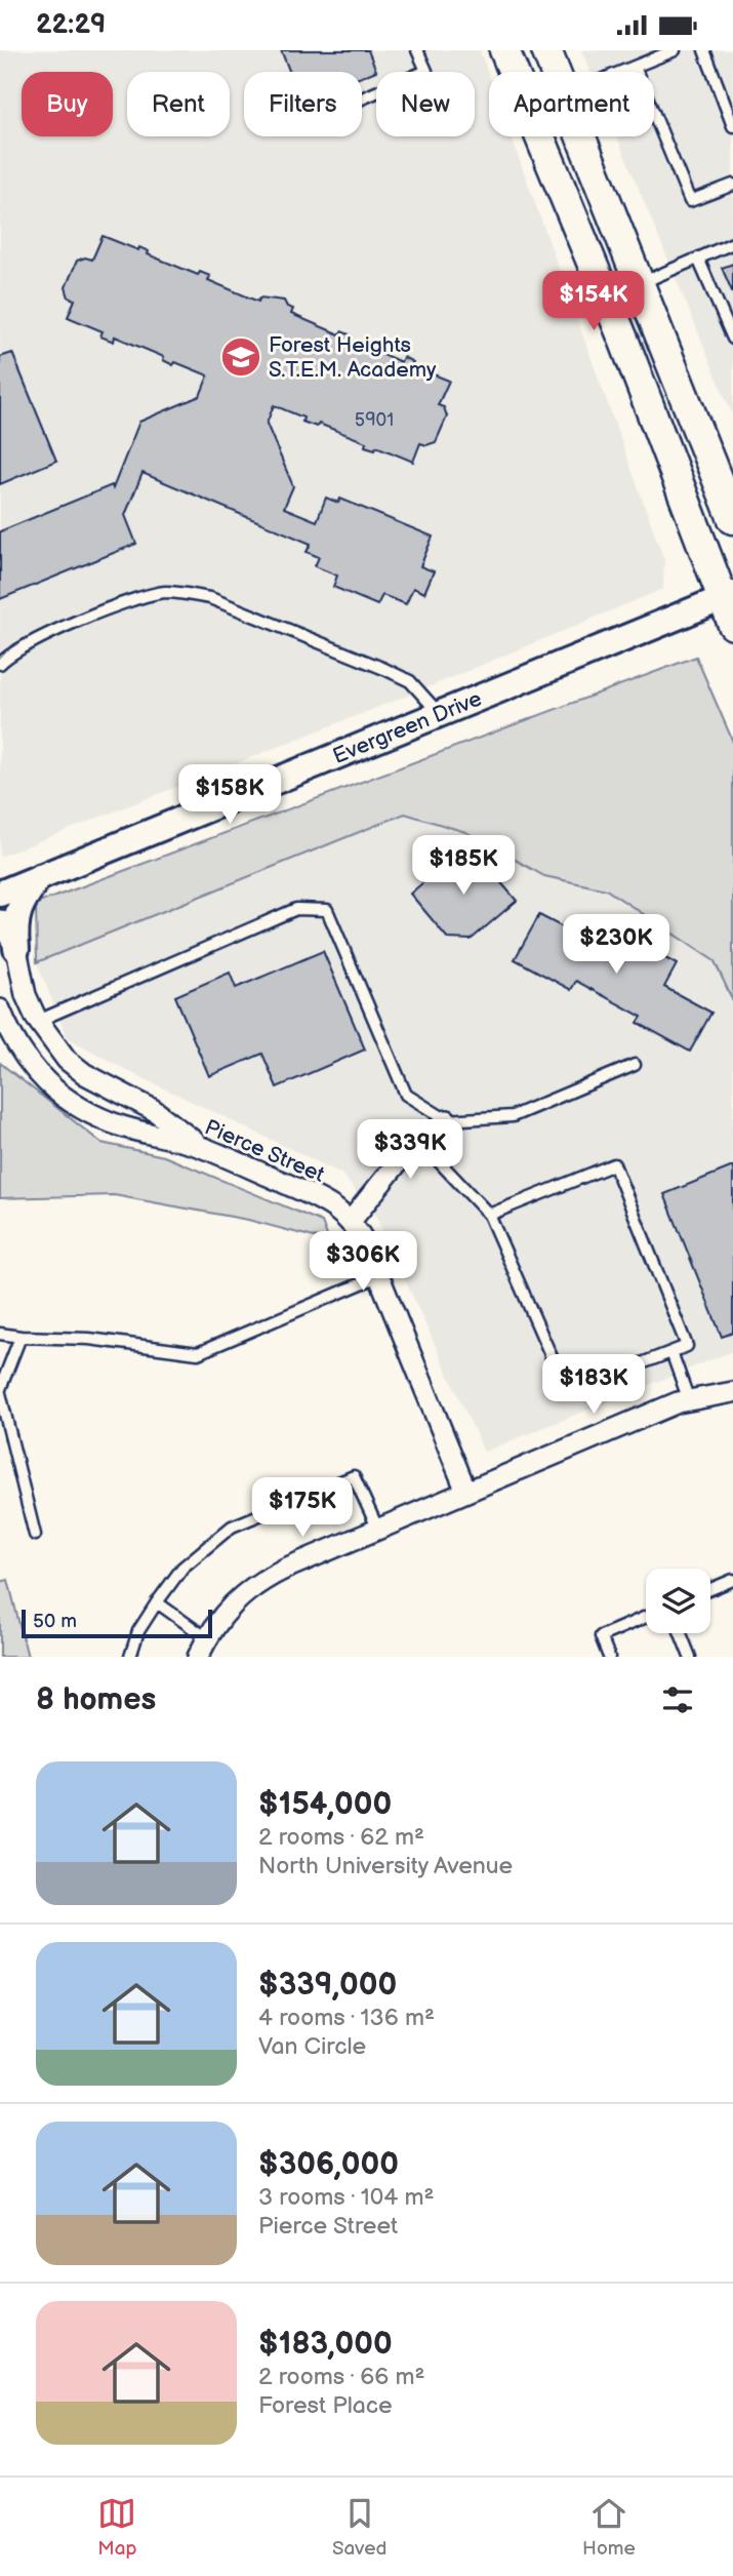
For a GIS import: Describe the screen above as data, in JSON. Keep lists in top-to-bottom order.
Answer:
{
  "streets": {
    "street": ["Evergreen Drive", "Pierce Street"]
  },
  "places": {
    "school or university": ["Forest Heights S.T.E.M. Academy"]
  },
  "house_numbers": ["5901"],
  "scale_bar": "50 m",
  "page": {
    "status": "22:29",
    "chip": [
      "Buy",
      "Rent",
      "Filters",
      "New",
      "Apartment"
    ],
    "price": [
      "$154K",
      "$158K",
      "$185K",
      "$230K",
      "$339K",
      "$306K",
      "$183K",
      "$175K"
    ],
    "scale": "50 m",
    "heading": "8 homes",
    "list": [
      {
        "name": "$154,000",
        "note": "2 rooms · 62 m² · North University Avenue"
      },
      {
        "name": "$339,000",
        "note": "4 rooms · 136 m² · Van Circle"
      },
      {
        "name": "$306,000",
        "note": "3 rooms · 104 m² · Pierce Street"
      },
      {
        "name": "$183,000",
        "note": "2 rooms · 66 m² · Forest Place"
      }
    ],
    "tabs": ["Map", "Saved", "Home"]
  }
}
